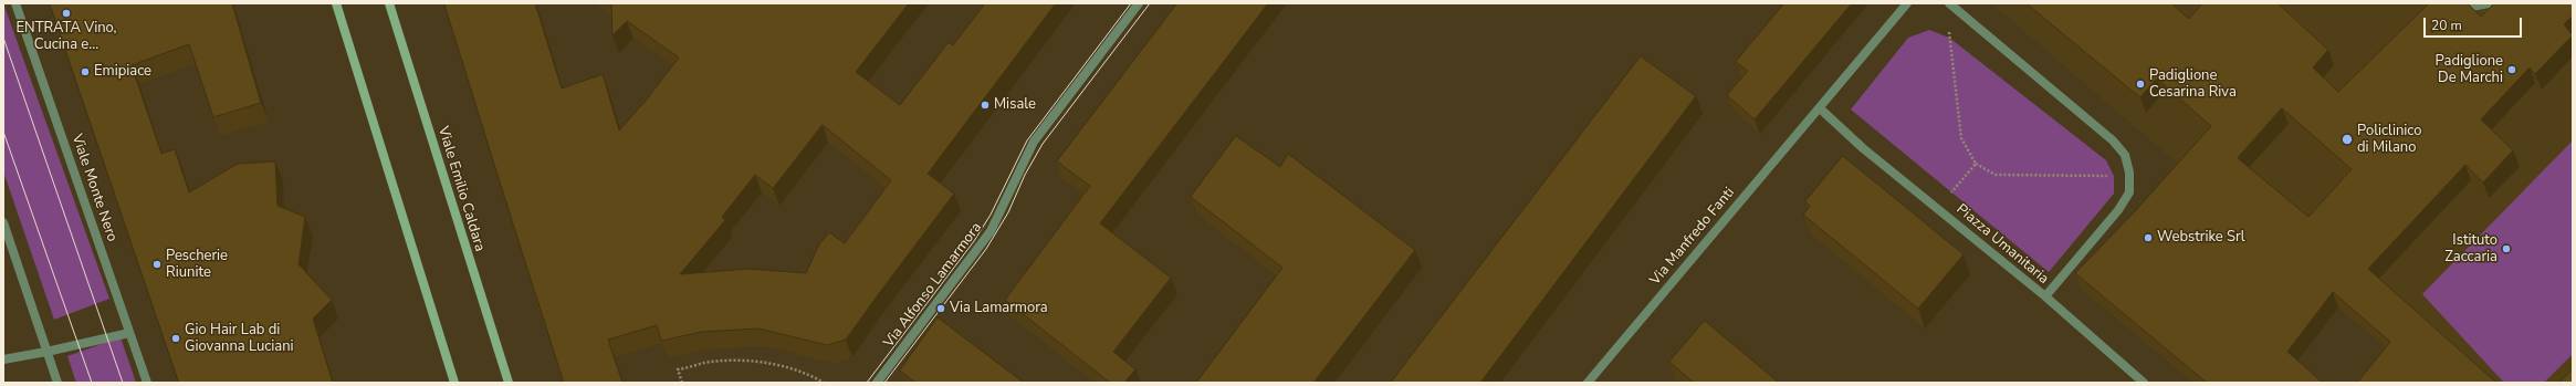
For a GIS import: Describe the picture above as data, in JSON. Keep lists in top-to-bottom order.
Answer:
{
  "streets": {
    "main road": ["Viale Emilio Caldara"],
    "street": [
      "Viale Monte Nero",
      "Via Manfredo Fanti",
      "Piazza Umanitaria",
      "Via Alfonso Lamarmora"
    ]
  },
  "crossings": [
    ["Via Manfredo Fanti", "Piazza Umanitaria"]
  ],
  "places": [
    "ENTRATA Vino, Cucina e...",
    "Padiglione De Marchi",
    "Emipiace",
    "Padiglione Cesarina Riva",
    "Misale",
    "Policlinico di Milano",
    "Webstrike Srl",
    "Istituto Zaccaria",
    "Pescherie Riunite",
    "Via Lamarmora",
    "Gio Hair Lab di Giovanna Luciani"
  ],
  "scale_bar": "20 m"
}
